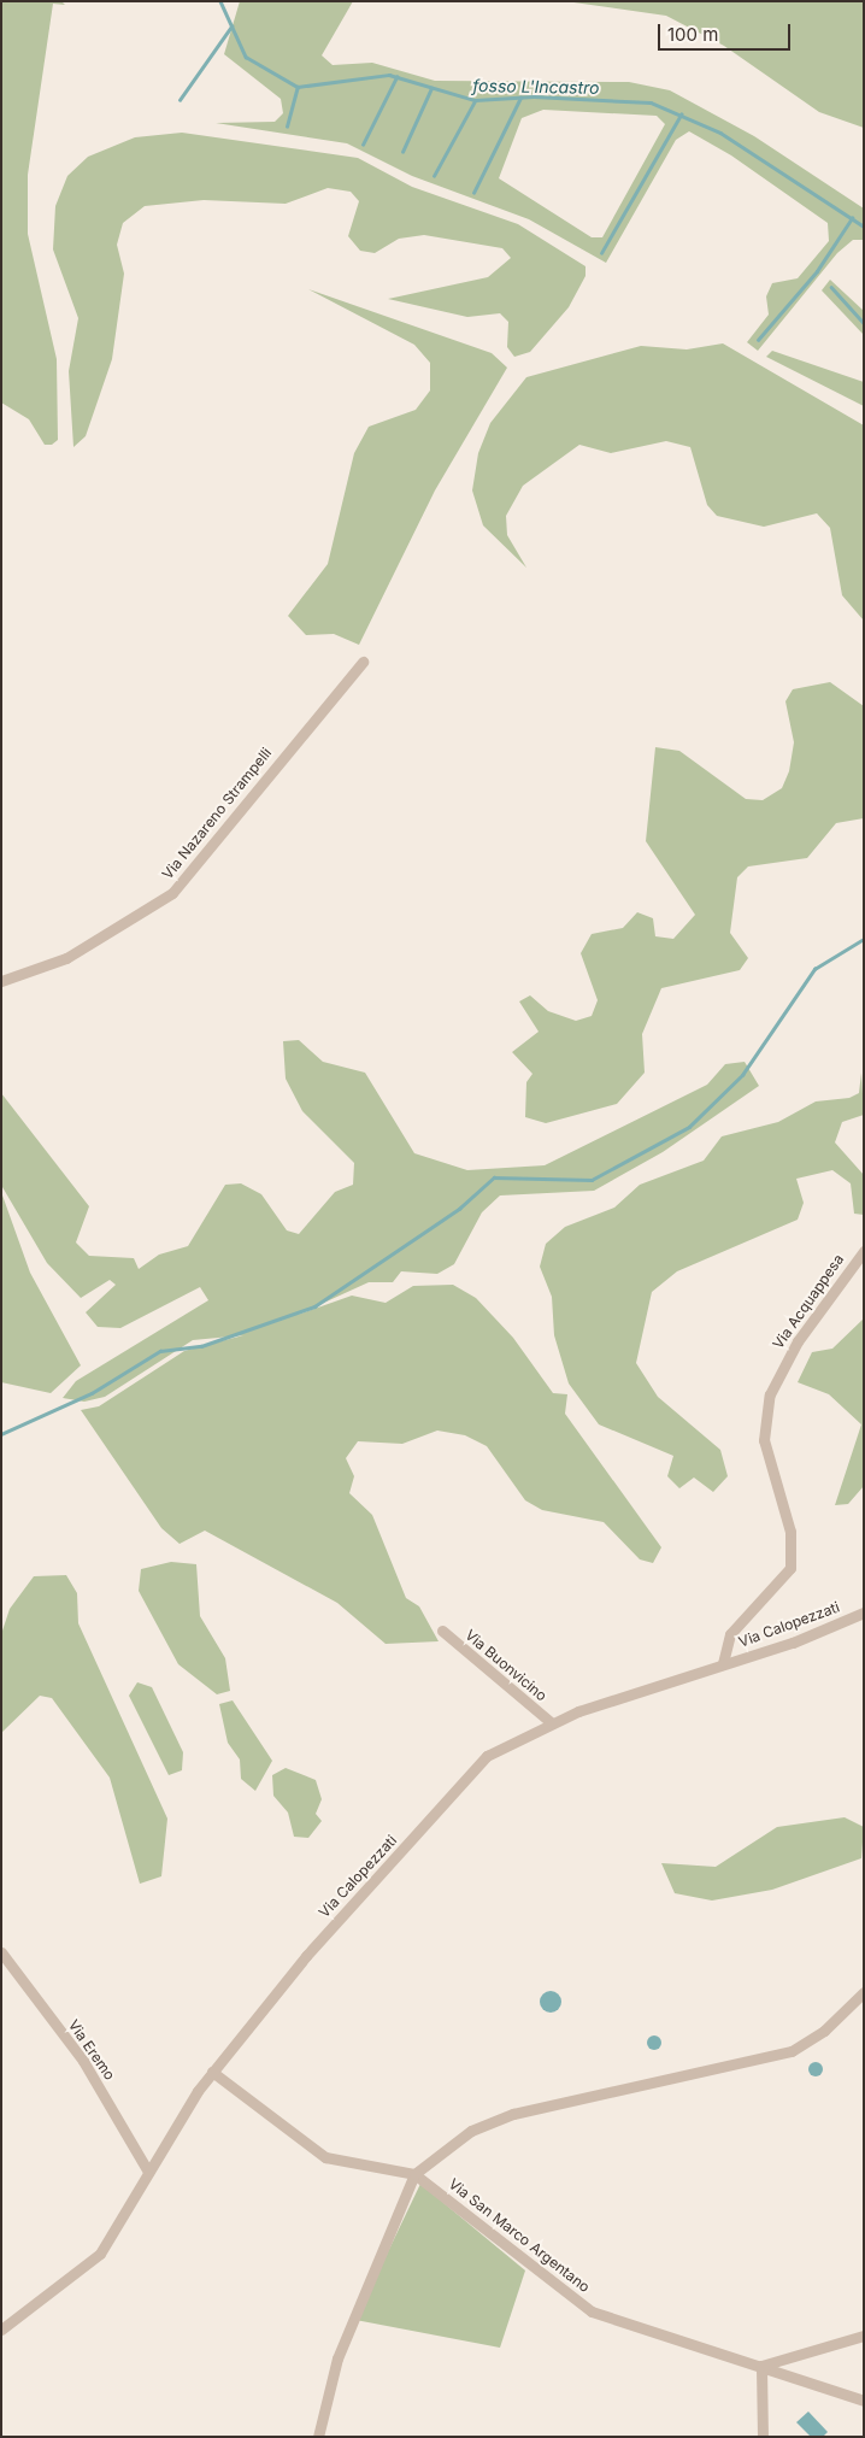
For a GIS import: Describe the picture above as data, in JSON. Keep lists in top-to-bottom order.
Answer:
{
  "streets": {
    "street": [
      "Via Nazareno Strampelli",
      "Via Acquappesa",
      "Via Calopezzati",
      "Via Buonvicino",
      "Via Eremo",
      "Via San Marco Argentano"
    ]
  },
  "crossings": [
    ["Via Acquappesa", "Via Calopezzati"],
    ["Via Calopezzati", "Via Buonvicino"],
    ["Via Calopezzati", "Via Eremo"],
    ["Via Calopezzati", "Via San Marco Argentano"]
  ],
  "water": ["fosso L'Incastro"],
  "scale_bar": "100 m"
}
